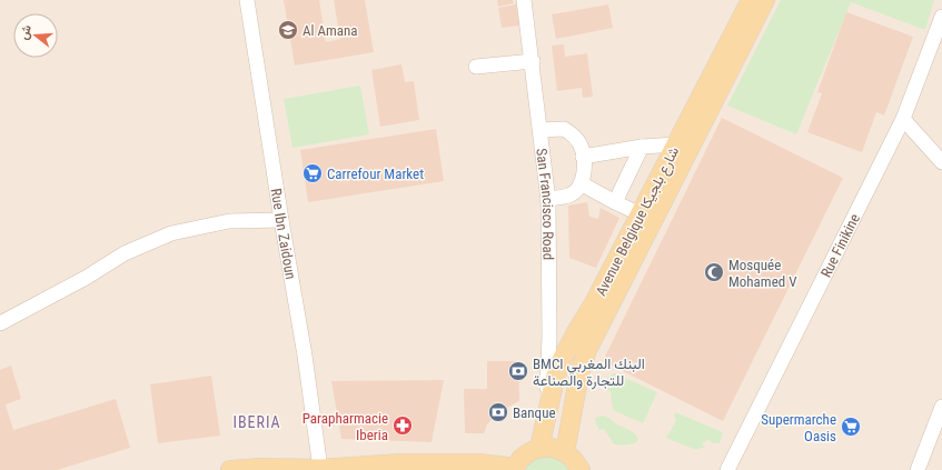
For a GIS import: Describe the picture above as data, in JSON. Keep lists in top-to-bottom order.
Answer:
{
  "streets": {
    "main road": ["Avenue Belgique شارع بلجيكا"],
    "street": ["San Francisco Road", "Rue Ibn Zaidoun", "Rue Finikine"]
  },
  "crossings": [
    ["San Francisco Road", "Avenue Belgique شارع بلجيكا"]
  ],
  "districts": ["IBERIA"],
  "places": {
    "school or university": ["Al Amana"],
    "supermarket": ["Carrefour Market", "Supermarche Oasis"],
    "mosque": ["Mosquée Mohamed V"],
    "bank": ["BMCI البنك المغربي للتجارة والصناعة", "Banque"],
    "pharmacy": ["Parapharmacie Iberia"]
  },
  "north": "left"
}
